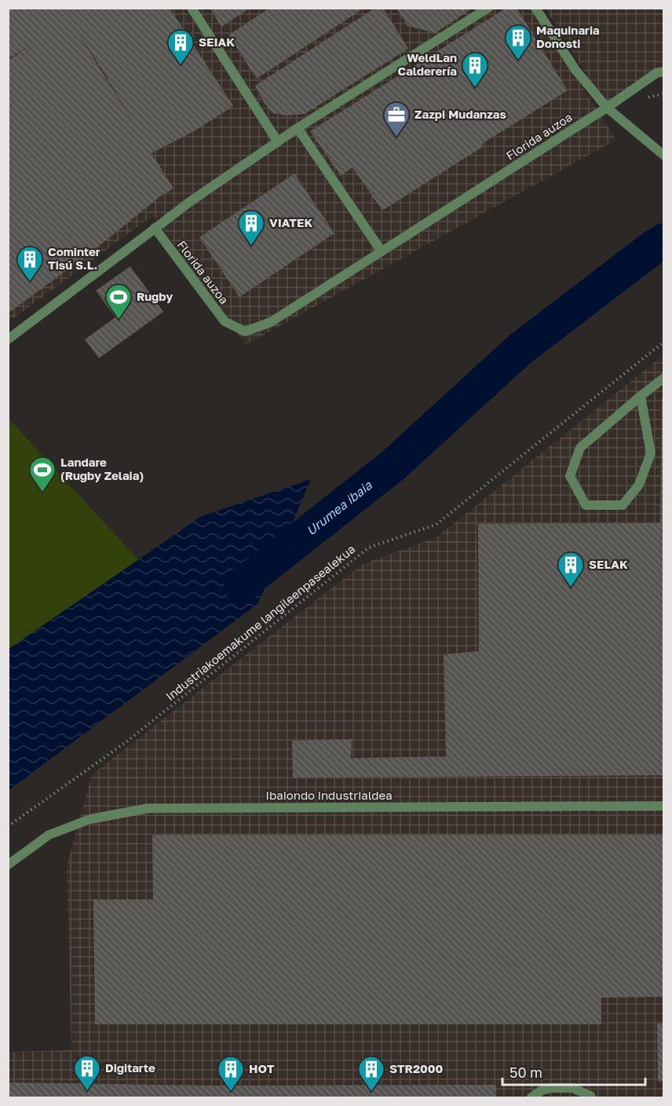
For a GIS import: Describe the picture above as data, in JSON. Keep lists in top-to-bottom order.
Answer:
{
  "streets": {
    "street": ["Florida auzoa", "Ibaiondo industrialdea"],
    "path": ["Industriakoemakume langileenpasealekua"]
  },
  "water": ["Urumea ibaia"],
  "places": {
    "building": [
      "Maquinaria Donosti",
      "SEIAK",
      "WeldLan Calderería",
      "VIATEK",
      "Cominter Tisú S.L.",
      "SELAK",
      "Digitarte",
      "HOT",
      "STR2000"
    ],
    "office": ["Zazpi Mudanzas"],
    "sports": ["Rugby", "Landare (Rugby Zelaia)"]
  },
  "scale_bar": "50 m"
}
